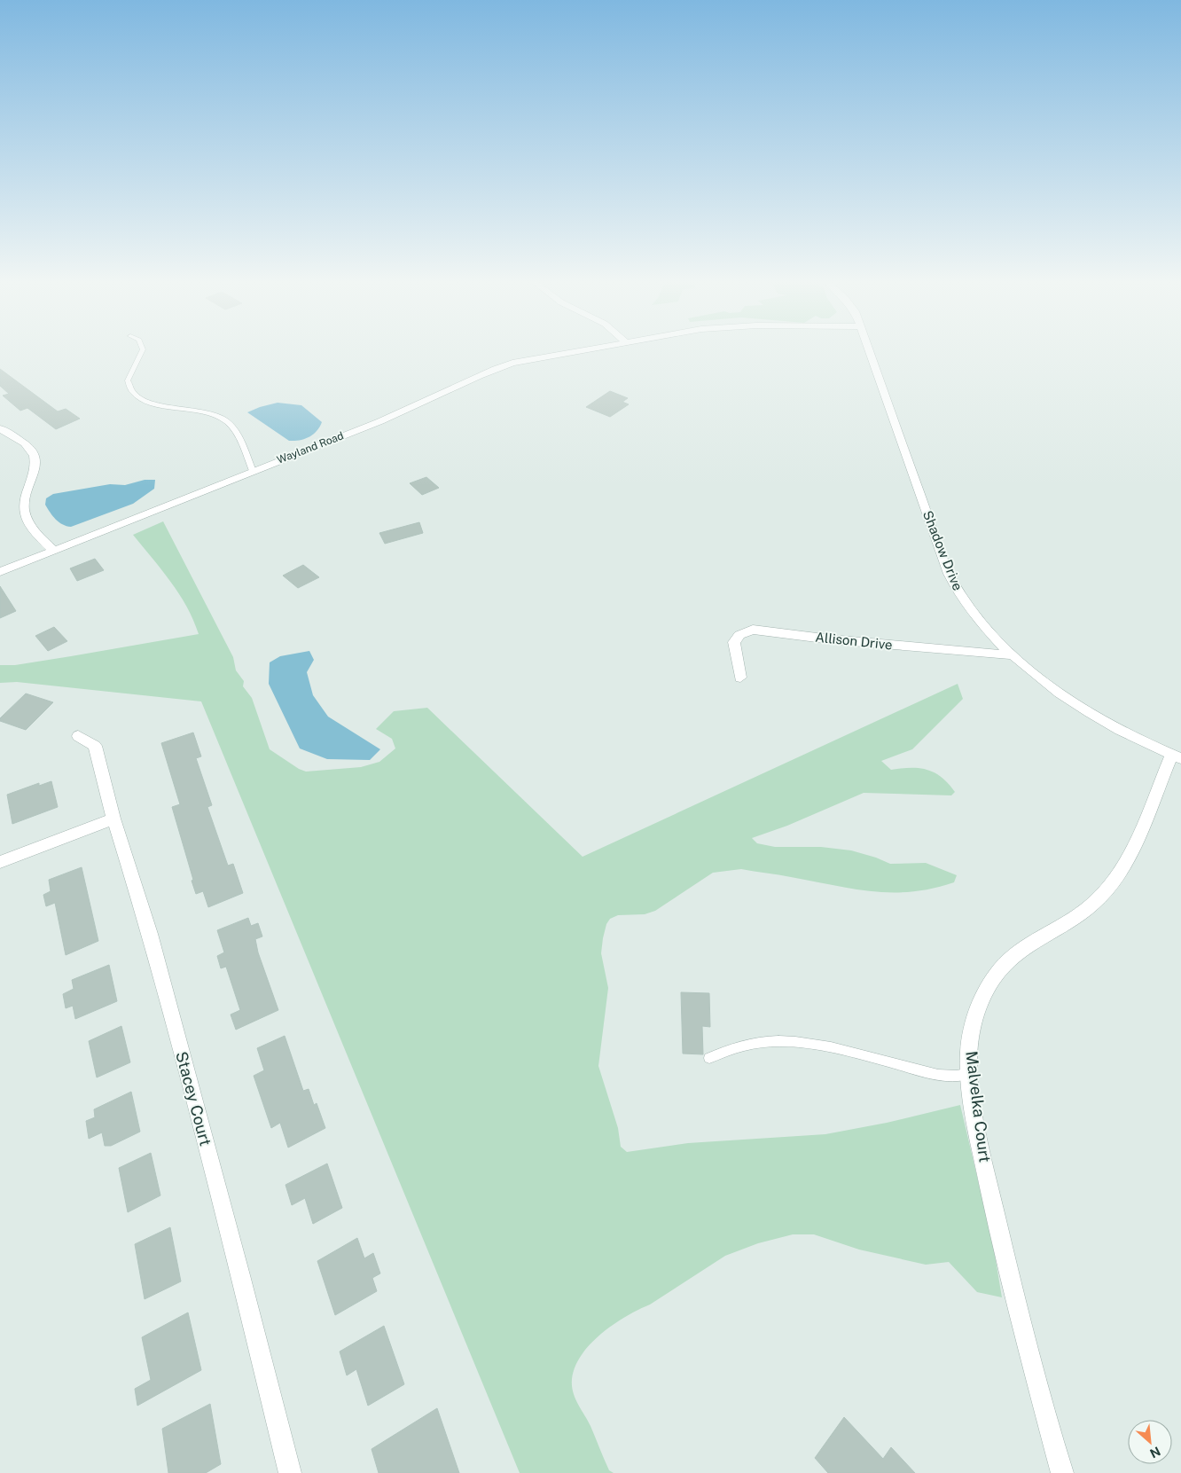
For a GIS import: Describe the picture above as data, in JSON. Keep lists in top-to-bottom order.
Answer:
{
  "streets": {
    "street": [
      "Wayland Road",
      "Shadow Drive",
      "Allison Drive",
      "Stacey Court",
      "Malvelka Court"
    ]
  },
  "crossings": [
    ["Shadow Drive", "Allison Drive"],
    ["Shadow Drive", "Malvelka Court"]
  ],
  "north": "bottom right"
}
